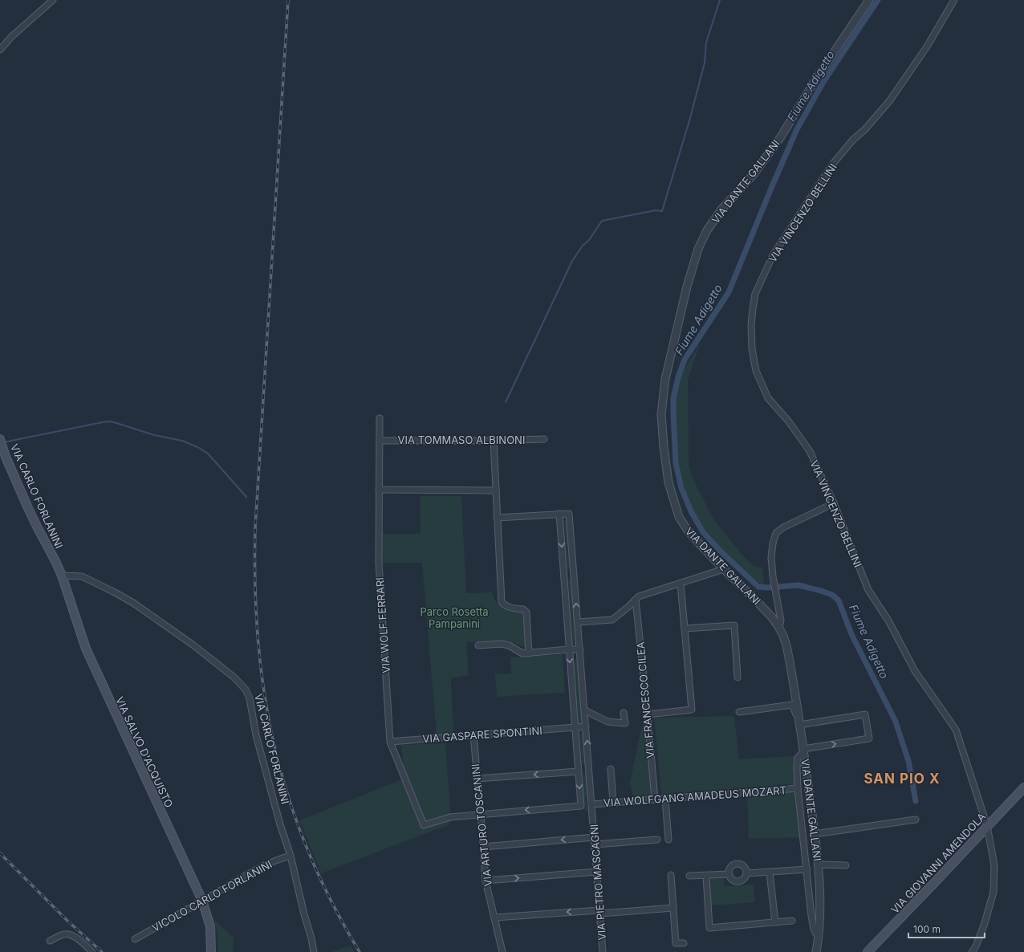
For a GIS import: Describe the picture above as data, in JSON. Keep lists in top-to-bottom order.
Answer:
{
  "streets": {
    "main road": ["VIA CARLO FORLANINI", "VIA SALVO D'ACQUISTO", "VIA GIOVANNI AMENDOLA"],
    "street": [
      "VIA DANTE GALLANI",
      "VIA VINCENZO BELLINI",
      "VIA TOMMASO ALBINONI",
      "VIA WOLF FERRARI",
      "VIA FRANCESCO CILEA",
      "VIA GASPARE SPONTINI",
      "VIA WOLFGANG AMADEUS MOZART",
      "VIA ARTURO TOSCANINI",
      "VIA PIETRO MASCAGNI",
      "VICOLO CARLO FORLANINI"
    ]
  },
  "crossings": [
    ["VIA VINCENZO BELLINI", "VIA GIOVANNI AMENDOLA"],
    ["VIA TOMMASO ALBINONI", "VIA WOLF FERRARI"],
    ["VIA CARLO FORLANINI", "VIA SALVO D'ACQUISTO"],
    ["VIA CARLO FORLANINI", "VICOLO CARLO FORLANINI"],
    ["VIA WOLF FERRARI", "VIA GASPARE SPONTINI"],
    ["VIA WOLF FERRARI", "VIA ARTURO TOSCANINI"],
    ["VIA FRANCESCO CILEA", "VIA WOLFGANG AMADEUS MOZART"],
    ["VIA GASPARE SPONTINI", "VIA ARTURO TOSCANINI"],
    ["VIA SALVO D'ACQUISTO", "VICOLO CARLO FORLANINI"],
    ["VIA WOLFGANG AMADEUS MOZART", "VIA PIETRO MASCAGNI"]
  ],
  "districts": ["SAN PIO X"],
  "water": ["Fiume Adigetto"],
  "parks": ["Parco Rosetta Pampanini"],
  "scale_bar": "100 m"
}
